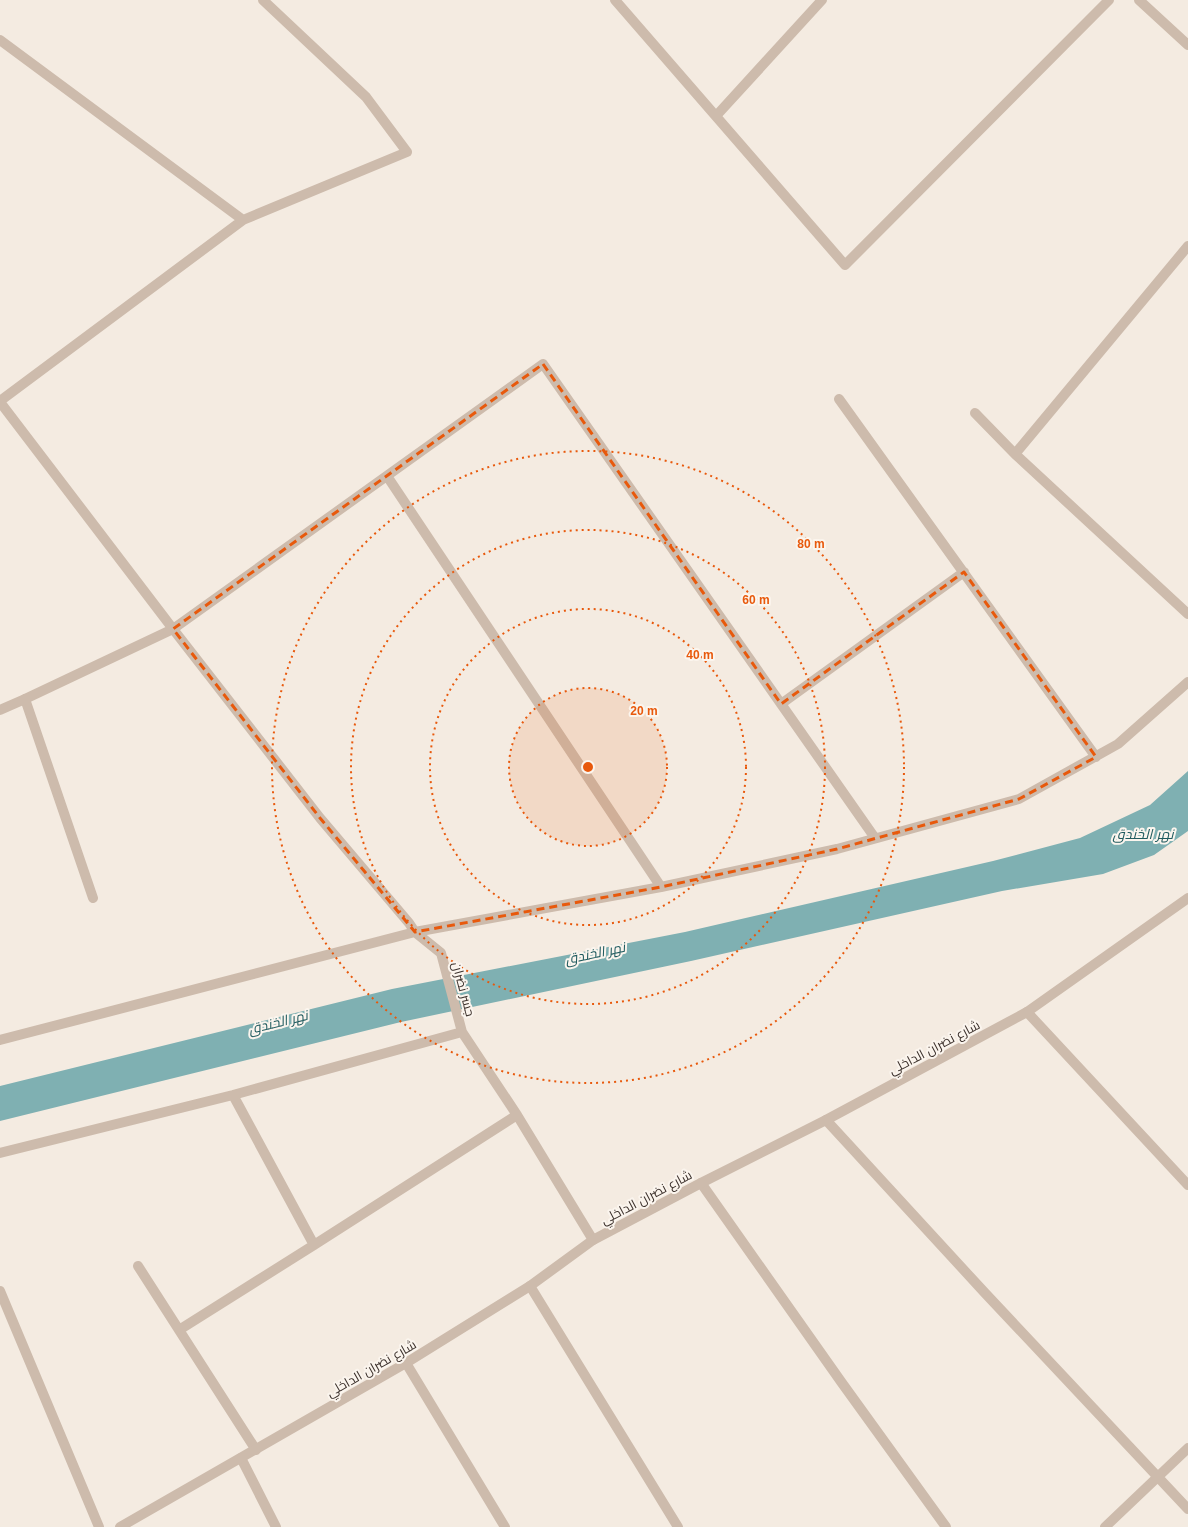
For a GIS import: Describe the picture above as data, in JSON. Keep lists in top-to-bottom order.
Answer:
{
  "streets": {
    "street": ["جسر نضران", "شارع نضران الداخلي"]
  },
  "crossings": [
    ["جسر نضران", "شارع نضران الداخلي"]
  ],
  "water": ["نهر الخندق"],
  "rings": [
    "80 m",
    "60 m",
    "40 m",
    "20 m"
  ]
}
